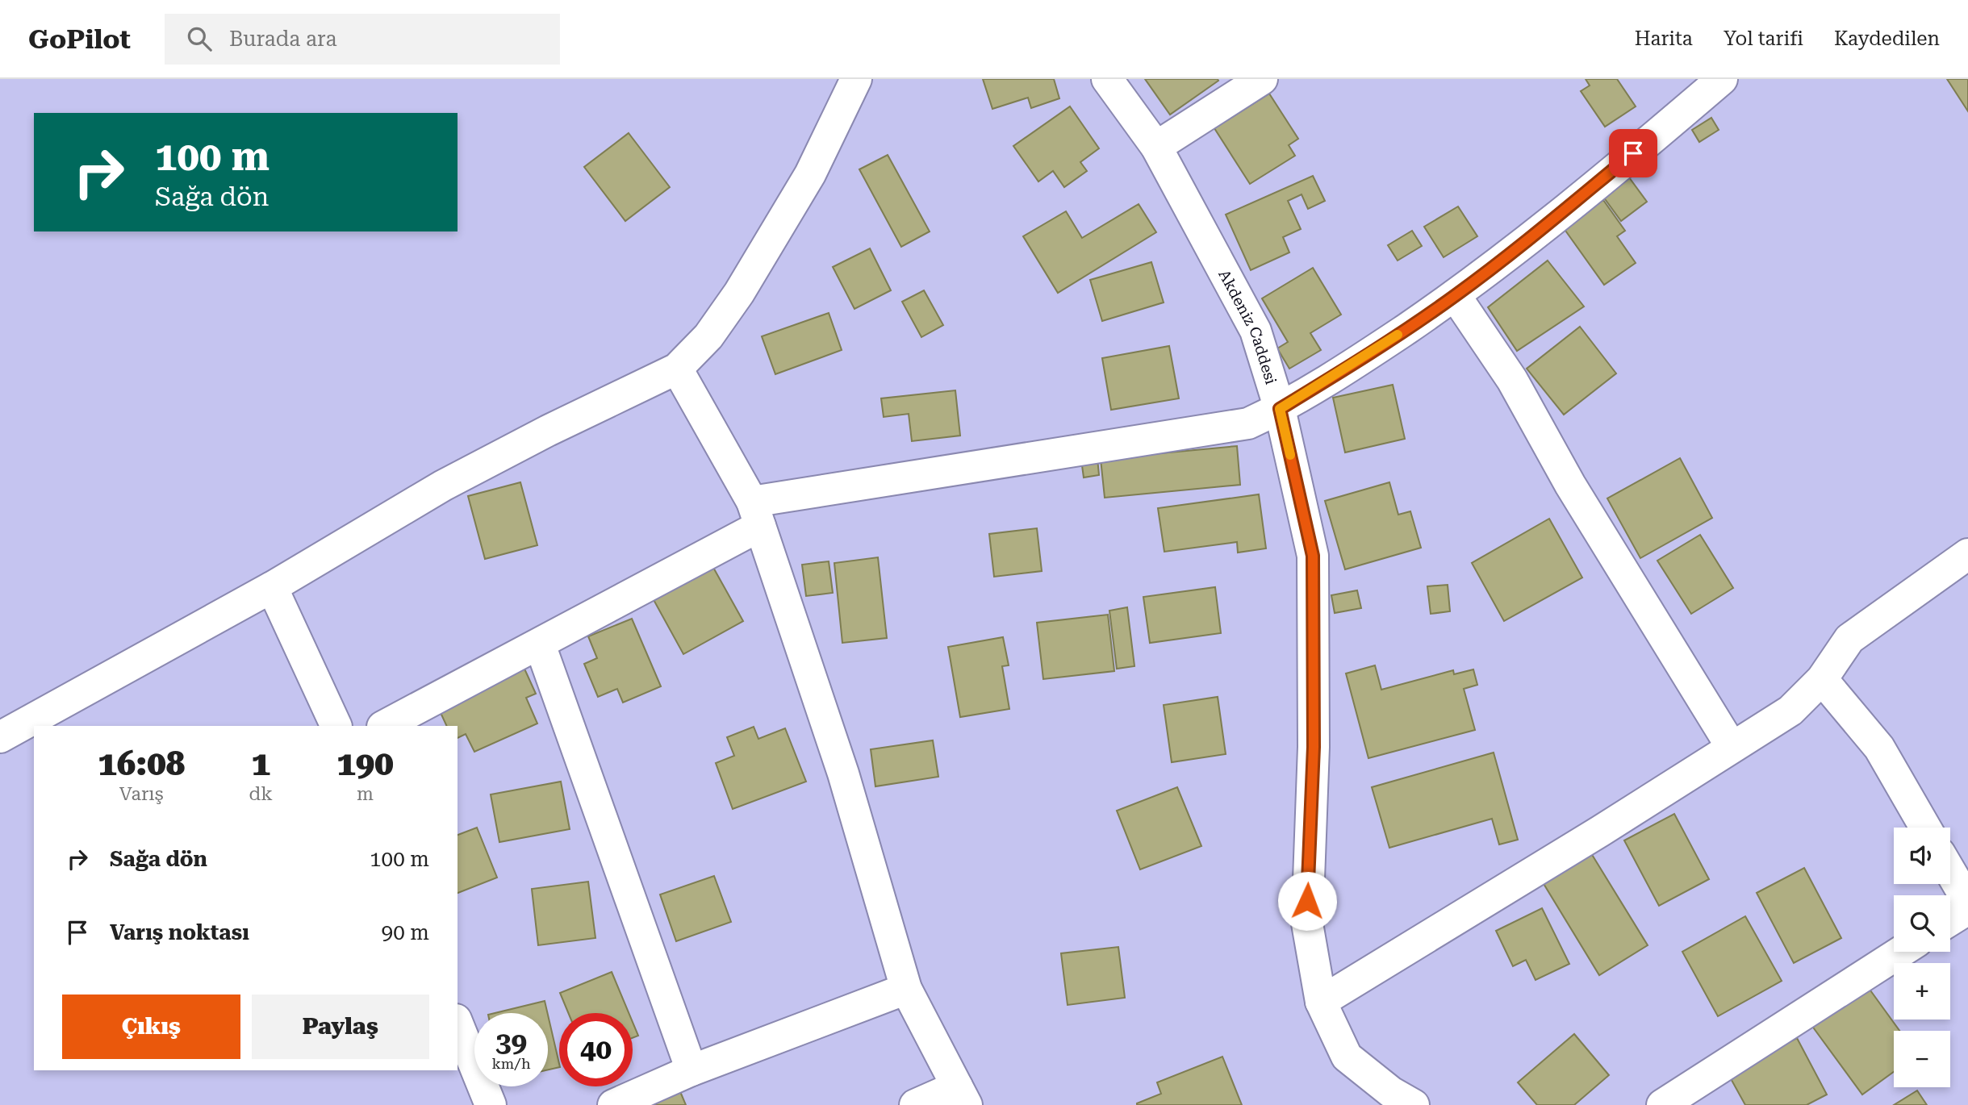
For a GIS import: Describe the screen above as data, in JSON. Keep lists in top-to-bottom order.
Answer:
{
  "streets": {
    "street": ["Akdeniz Caddesi"]
  },
  "page": {
    "header": "GoPilot",
    "search": "Burada ara",
    "nav": ["Harita", "Yol tarifi", "Kaydedilen"],
    "turn": ["100 m", "Sağa dön"],
    "eta": [
      "16:08",
      "Varış",
      "1",
      "dk",
      "190",
      "m"
    ],
    "list": [
      {
        "name": "Sağa dön",
        "value": "100 m"
      },
      {
        "name": "Varış noktası",
        "value": "90 m"
      }
    ],
    "map_buttons": ["+", "−"],
    "buttons": ["Çıkış", "Paylaş"],
    "speed": "39 km/h",
    "limit": "40"
  }
}
